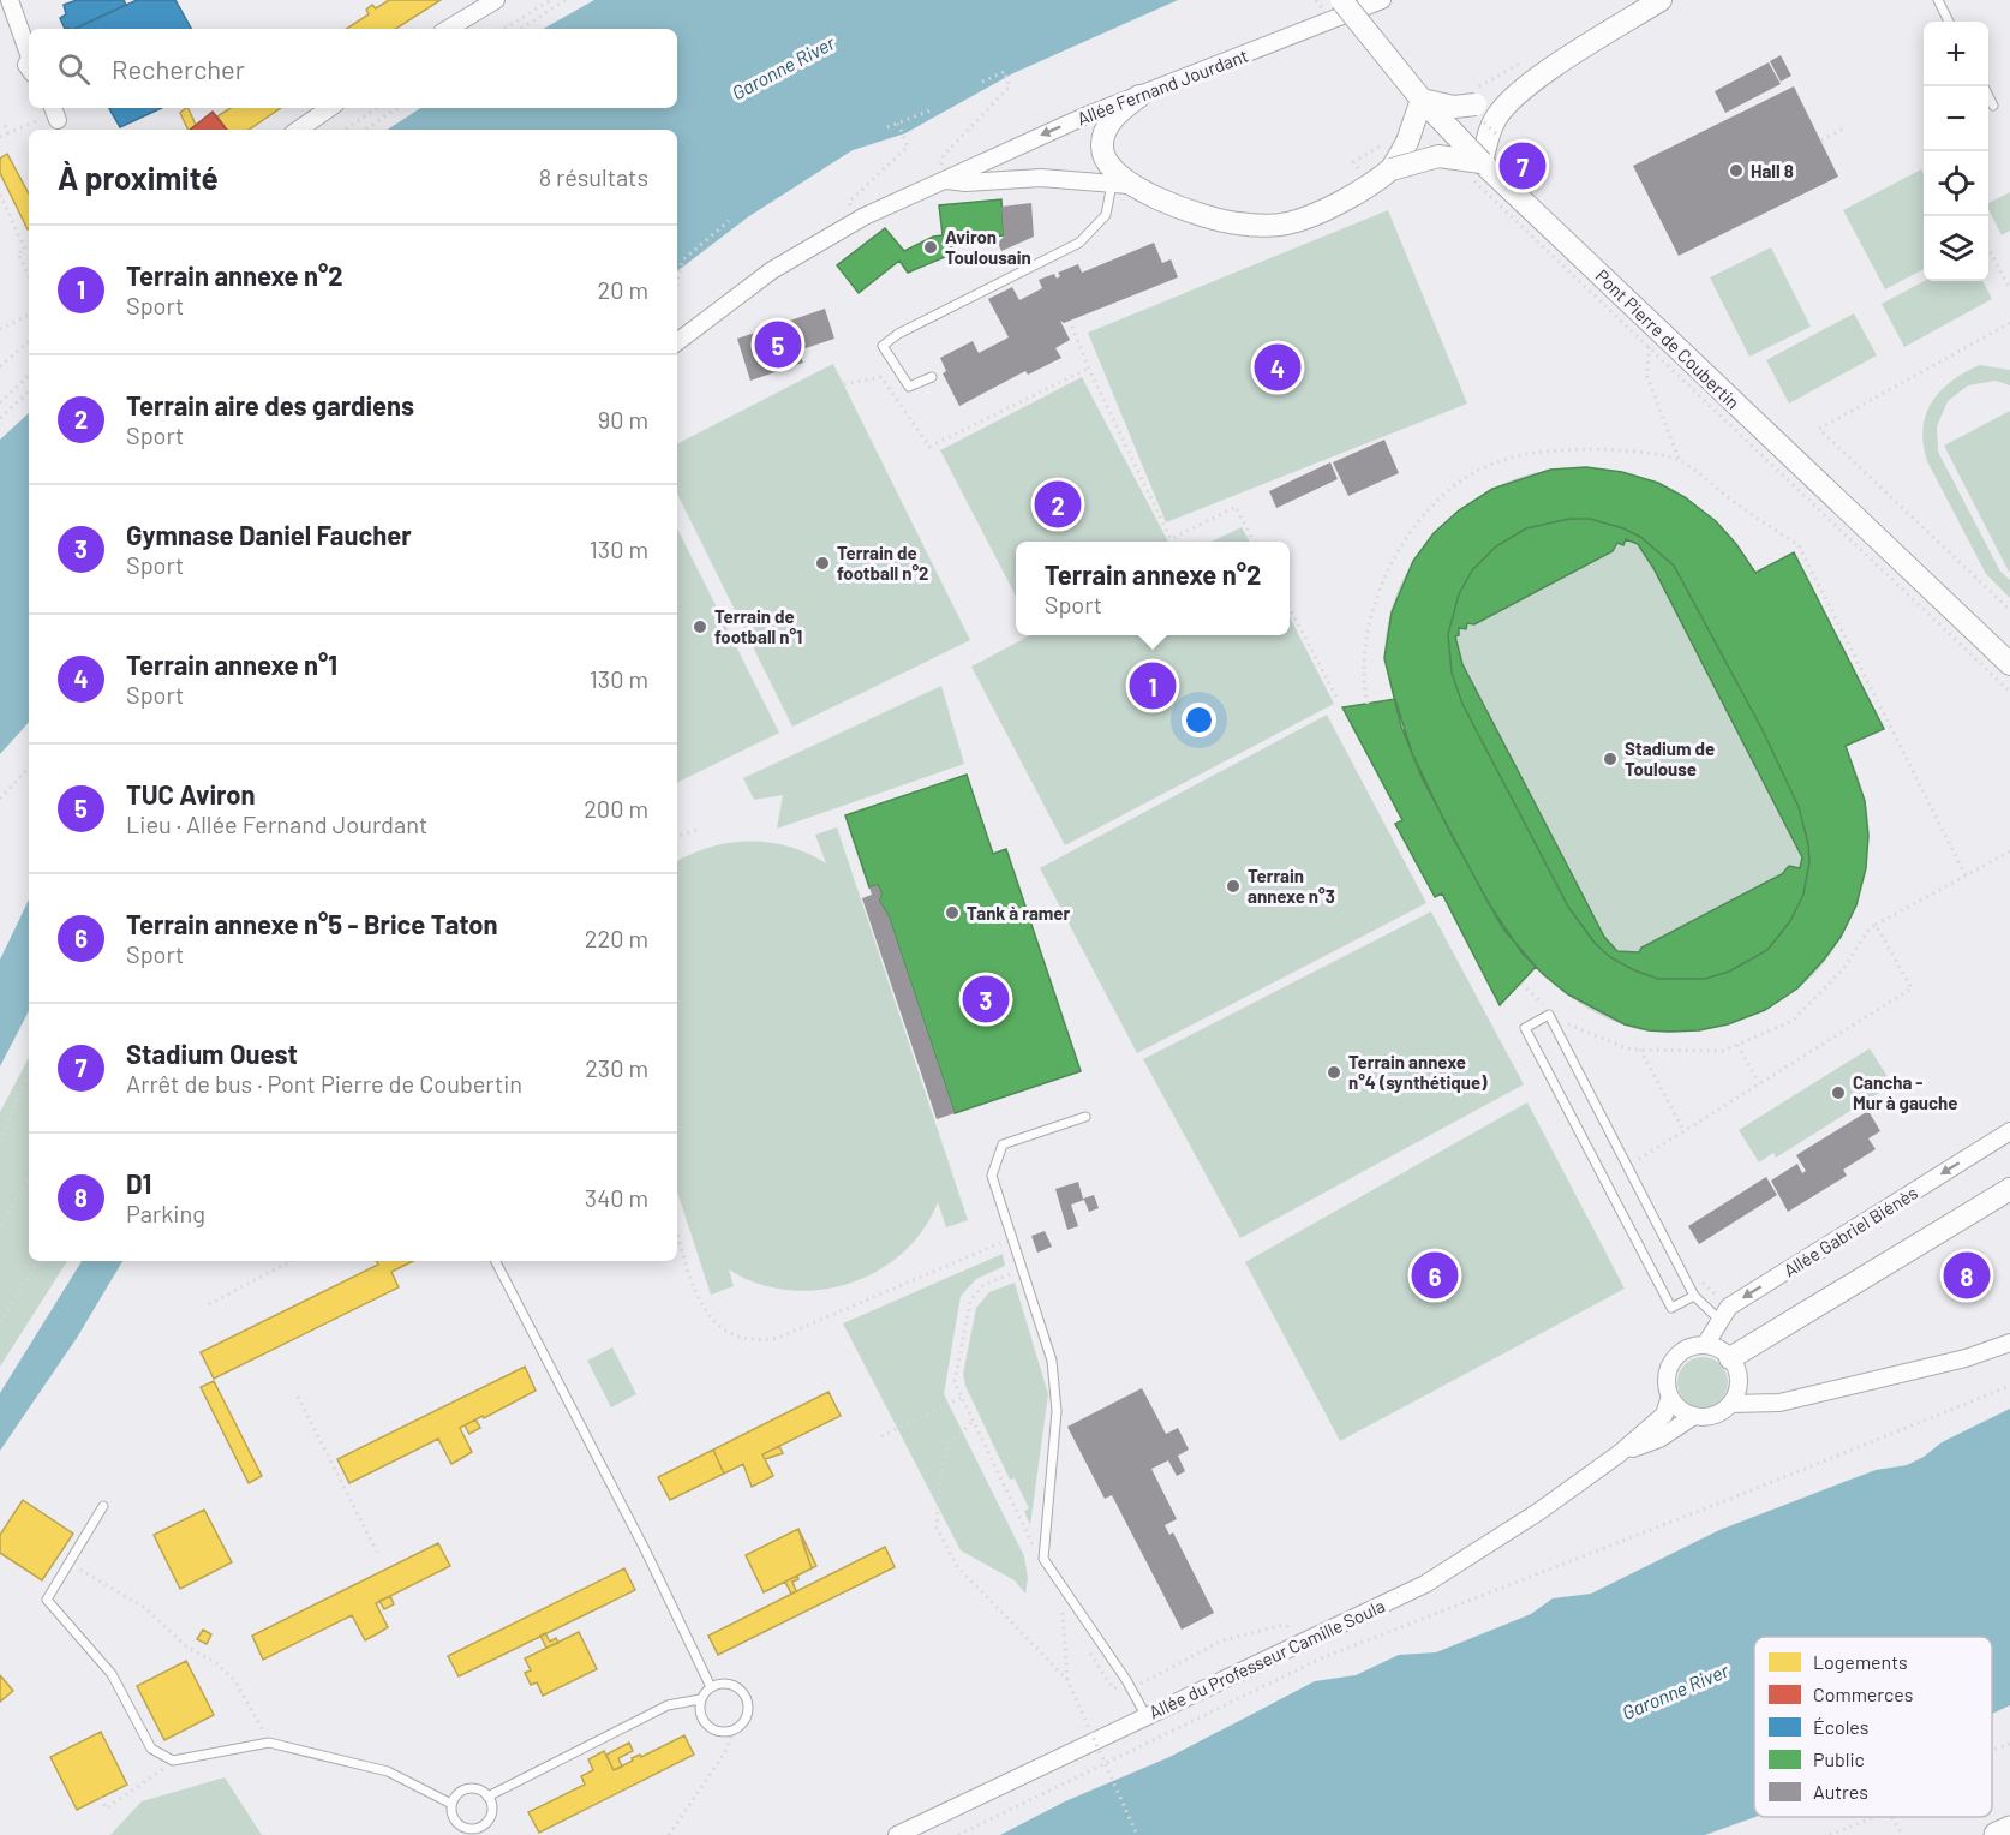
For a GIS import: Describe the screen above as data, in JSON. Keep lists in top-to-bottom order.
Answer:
{
  "streets": {
    "main road": ["Pont Pierre de Coubertin"],
    "street": ["Allée Fernand Jourdant", "Allée Gabriel Biénès", "Allée du Professeur Camille Soula"]
  },
  "crossings": [
    ["Allée Fernand Jourdant", "Pont Pierre de Coubertin"],
    ["Allée Gabriel Biénès", "Allée du Professeur Camille Soula"]
  ],
  "one_way": ["Allée Gabriel Biénès"],
  "water": ["Garonne River"],
  "places": [
    "Hall 8",
    "Aviron Toulousain",
    "Terrain de football n°2",
    "Terrain de football n°1",
    "Stadium de Toulouse",
    "Terrain annexe n°3",
    "Tank à ramer",
    "Terrain annexe n°4 (synthétique)",
    "Cancha - Mur à gauche"
  ],
  "legend": [
    "Logements",
    "Commerces",
    "Écoles",
    "Public",
    "Autres"
  ],
  "page": {
    "map_buttons": ["+", "−"],
    "search": "Rechercher",
    "heading": ["À proximité", "8 résultats"],
    "pins": [
      "7",
      "5",
      "4",
      "2",
      "1",
      "3",
      "6",
      "8"
    ],
    "list": [
      {
        "mark": "1",
        "name": "Terrain annexe n°2",
        "note": "Sport",
        "value": "20 m"
      },
      {
        "mark": "2",
        "name": "Terrain aire des gardiens",
        "note": "Sport",
        "value": "90 m"
      },
      {
        "mark": "3",
        "name": "Gymnase Daniel Faucher",
        "note": "Sport",
        "value": "130 m"
      },
      {
        "mark": "4",
        "name": "Terrain annexe n°1",
        "note": "Sport",
        "value": "130 m"
      },
      {
        "mark": "5",
        "name": "TUC Aviron",
        "note": "Lieu · Allée Fernand Jourdant",
        "value": "200 m"
      },
      {
        "mark": "6",
        "name": "Terrain annexe n°5 - Brice Taton",
        "note": "Sport",
        "value": "220 m"
      },
      {
        "mark": "7",
        "name": "Stadium Ouest",
        "note": "Arrêt de bus · Pont Pierre de Coubertin",
        "value": "230 m"
      },
      {
        "mark": "8",
        "name": "D1",
        "note": "Parking",
        "value": "340 m"
      }
    ],
    "popup": ["Terrain annexe n°2", "Sport"]
  }
}
